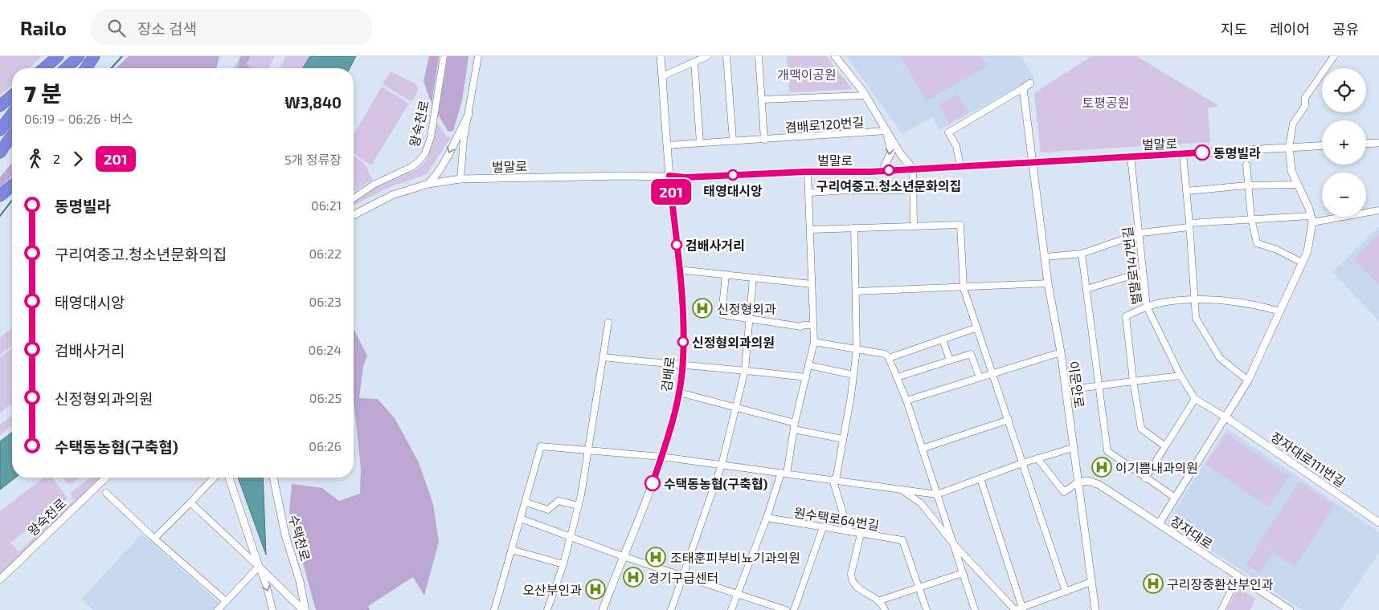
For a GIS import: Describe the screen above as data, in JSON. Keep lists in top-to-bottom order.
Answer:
{
  "streets": {
    "street": [
      "왕숙천로",
      "겸배로120번길",
      "벌말로",
      "벌말로147번길",
      "검배로",
      "이문안로",
      "장자대로111번길",
      "원수택로64번길",
      "장자대로",
      "수택천로"
    ]
  },
  "crossings": [
    ["겸배로120번길", "검배로"],
    ["벌말로", "벌말로147번길"],
    ["벌말로", "검배로"],
    ["벌말로", "이문안로"],
    ["벌말로147번길", "장자대로111번길"],
    ["이문안로", "장자대로"]
  ],
  "parks": ["개맥이공원", "토평공원"],
  "places": {
    "other": [
      "동명빌라",
      "구리여중고.청소년문화의집",
      "태영대시앙",
      "검배사거리",
      "신정형외과의원",
      "수택동농협(구축협)"
    ],
    "hospital": [
      "신정형외과",
      "이기쁨내과의원",
      "조태훈피부비뇨기과의원",
      "경기구급센터",
      "구리장중환산부인과",
      "오산부인과"
    ]
  },
  "lines": ["bus line 201"],
  "page": {
    "header": "Railo",
    "search": "장소 검색",
    "nav": ["지도", "레이어", "공유"],
    "on_map": "201",
    "map_buttons": ["+", "−"],
    "heading": ["7 분", "06:19 – 06:26 · 버스", "₩3,840"],
    "legs": ["2", "201", "5개 정류장"],
    "list": [
      {
        "name": "동명빌라",
        "value": "06:21"
      },
      {
        "name": "구리여중고.청소년문화의집",
        "value": "06:22"
      },
      {
        "name": "태영대시앙",
        "value": "06:23"
      },
      {
        "name": "검배사거리",
        "value": "06:24"
      },
      {
        "name": "신정형외과의원",
        "value": "06:25"
      },
      {
        "name": "수택동농협(구축협)",
        "value": "06:26"
      }
    ]
  }
}
